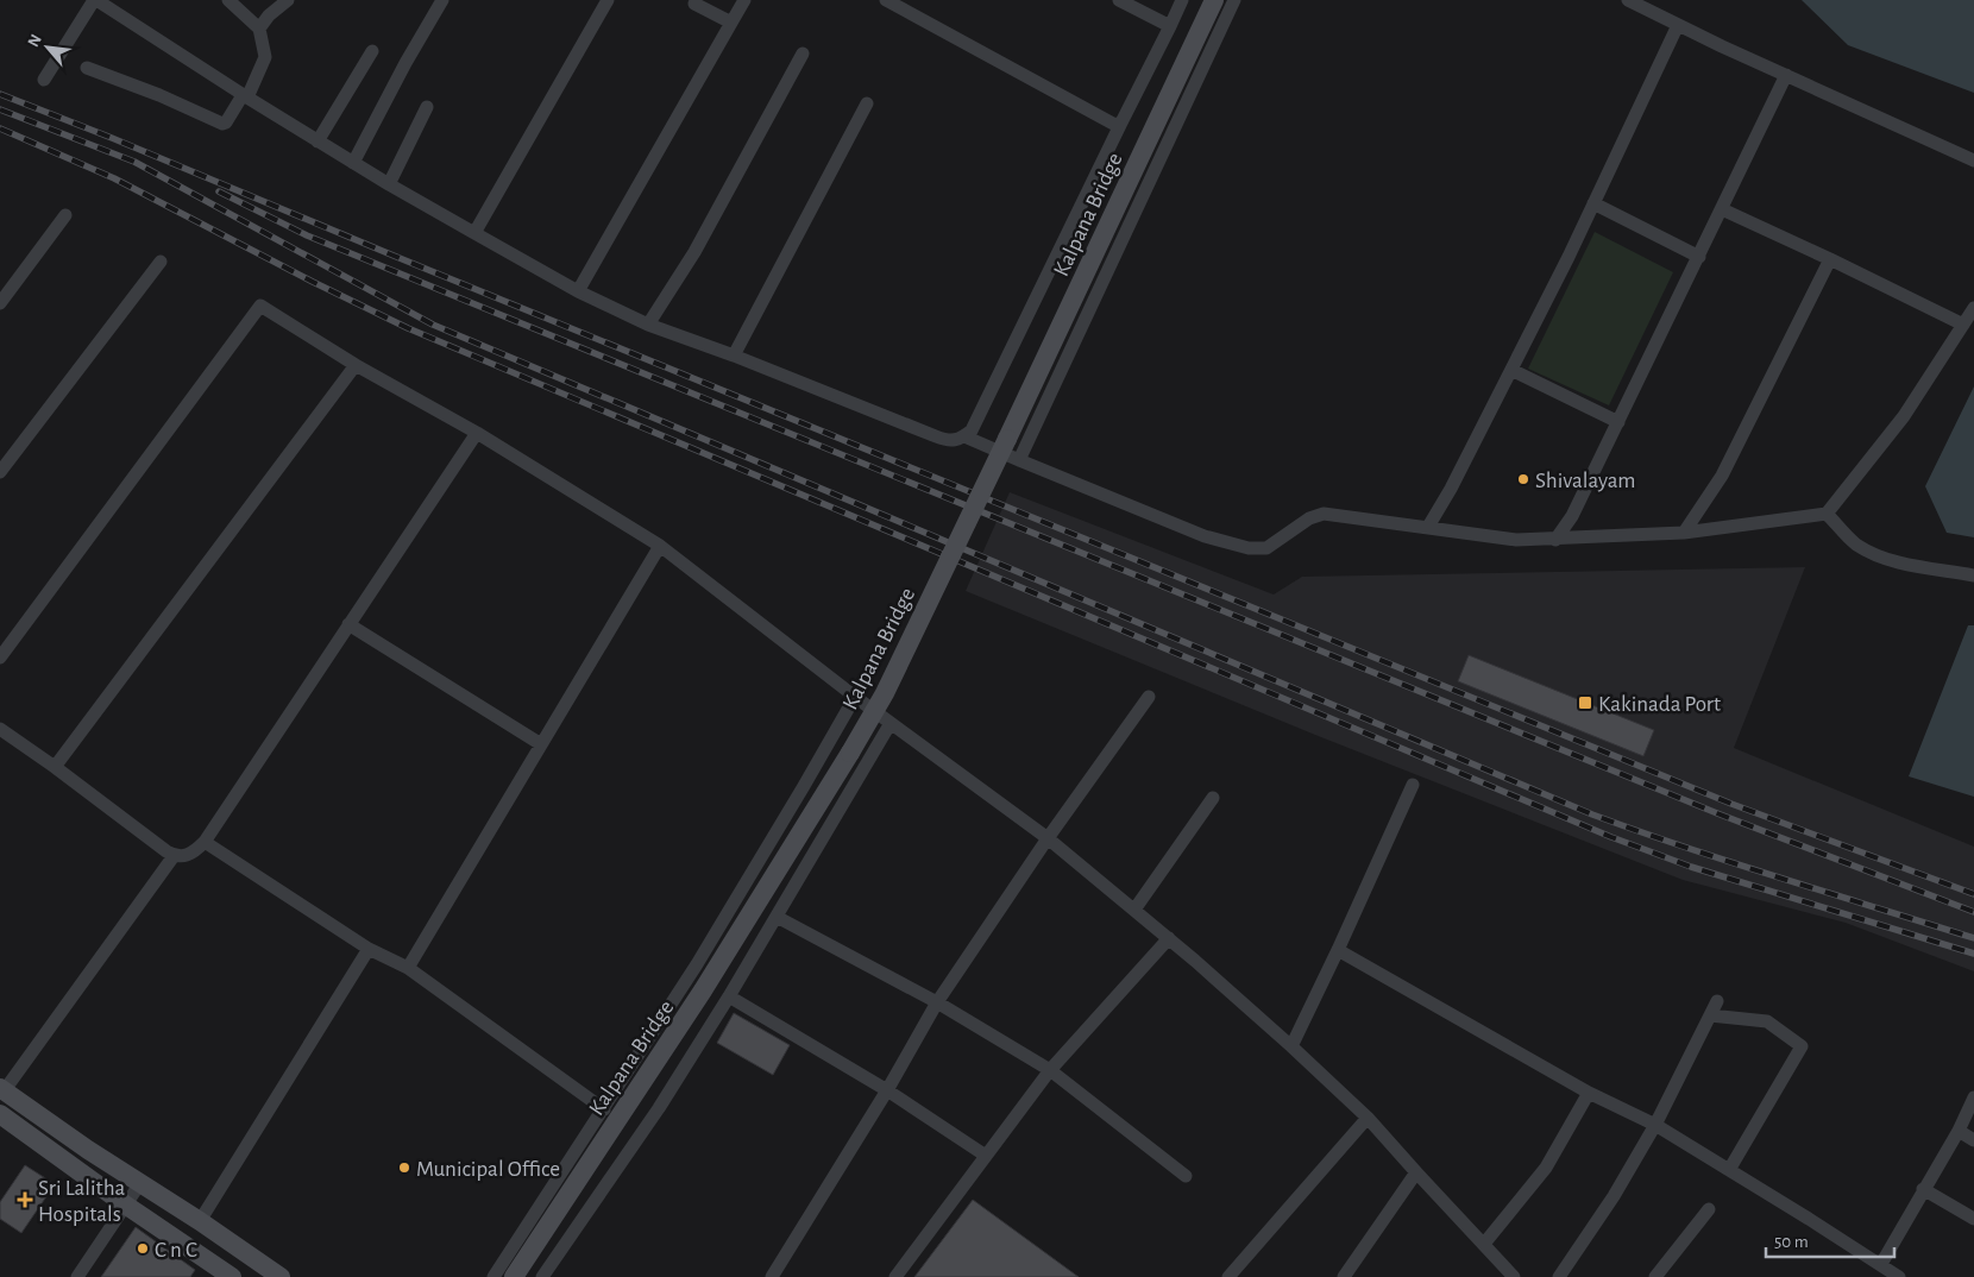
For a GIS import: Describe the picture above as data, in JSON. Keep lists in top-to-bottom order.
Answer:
{
  "streets": {
    "main road": ["Kalpana Bridge"]
  },
  "places": {
    "other": ["Shivalayam", "Municipal Office", "C n C"],
    "transit": ["Kakinada Port"],
    "health": ["Sri Lalitha Hospitals"]
  },
  "scale_bar": "50 m",
  "north": "top left"
}
